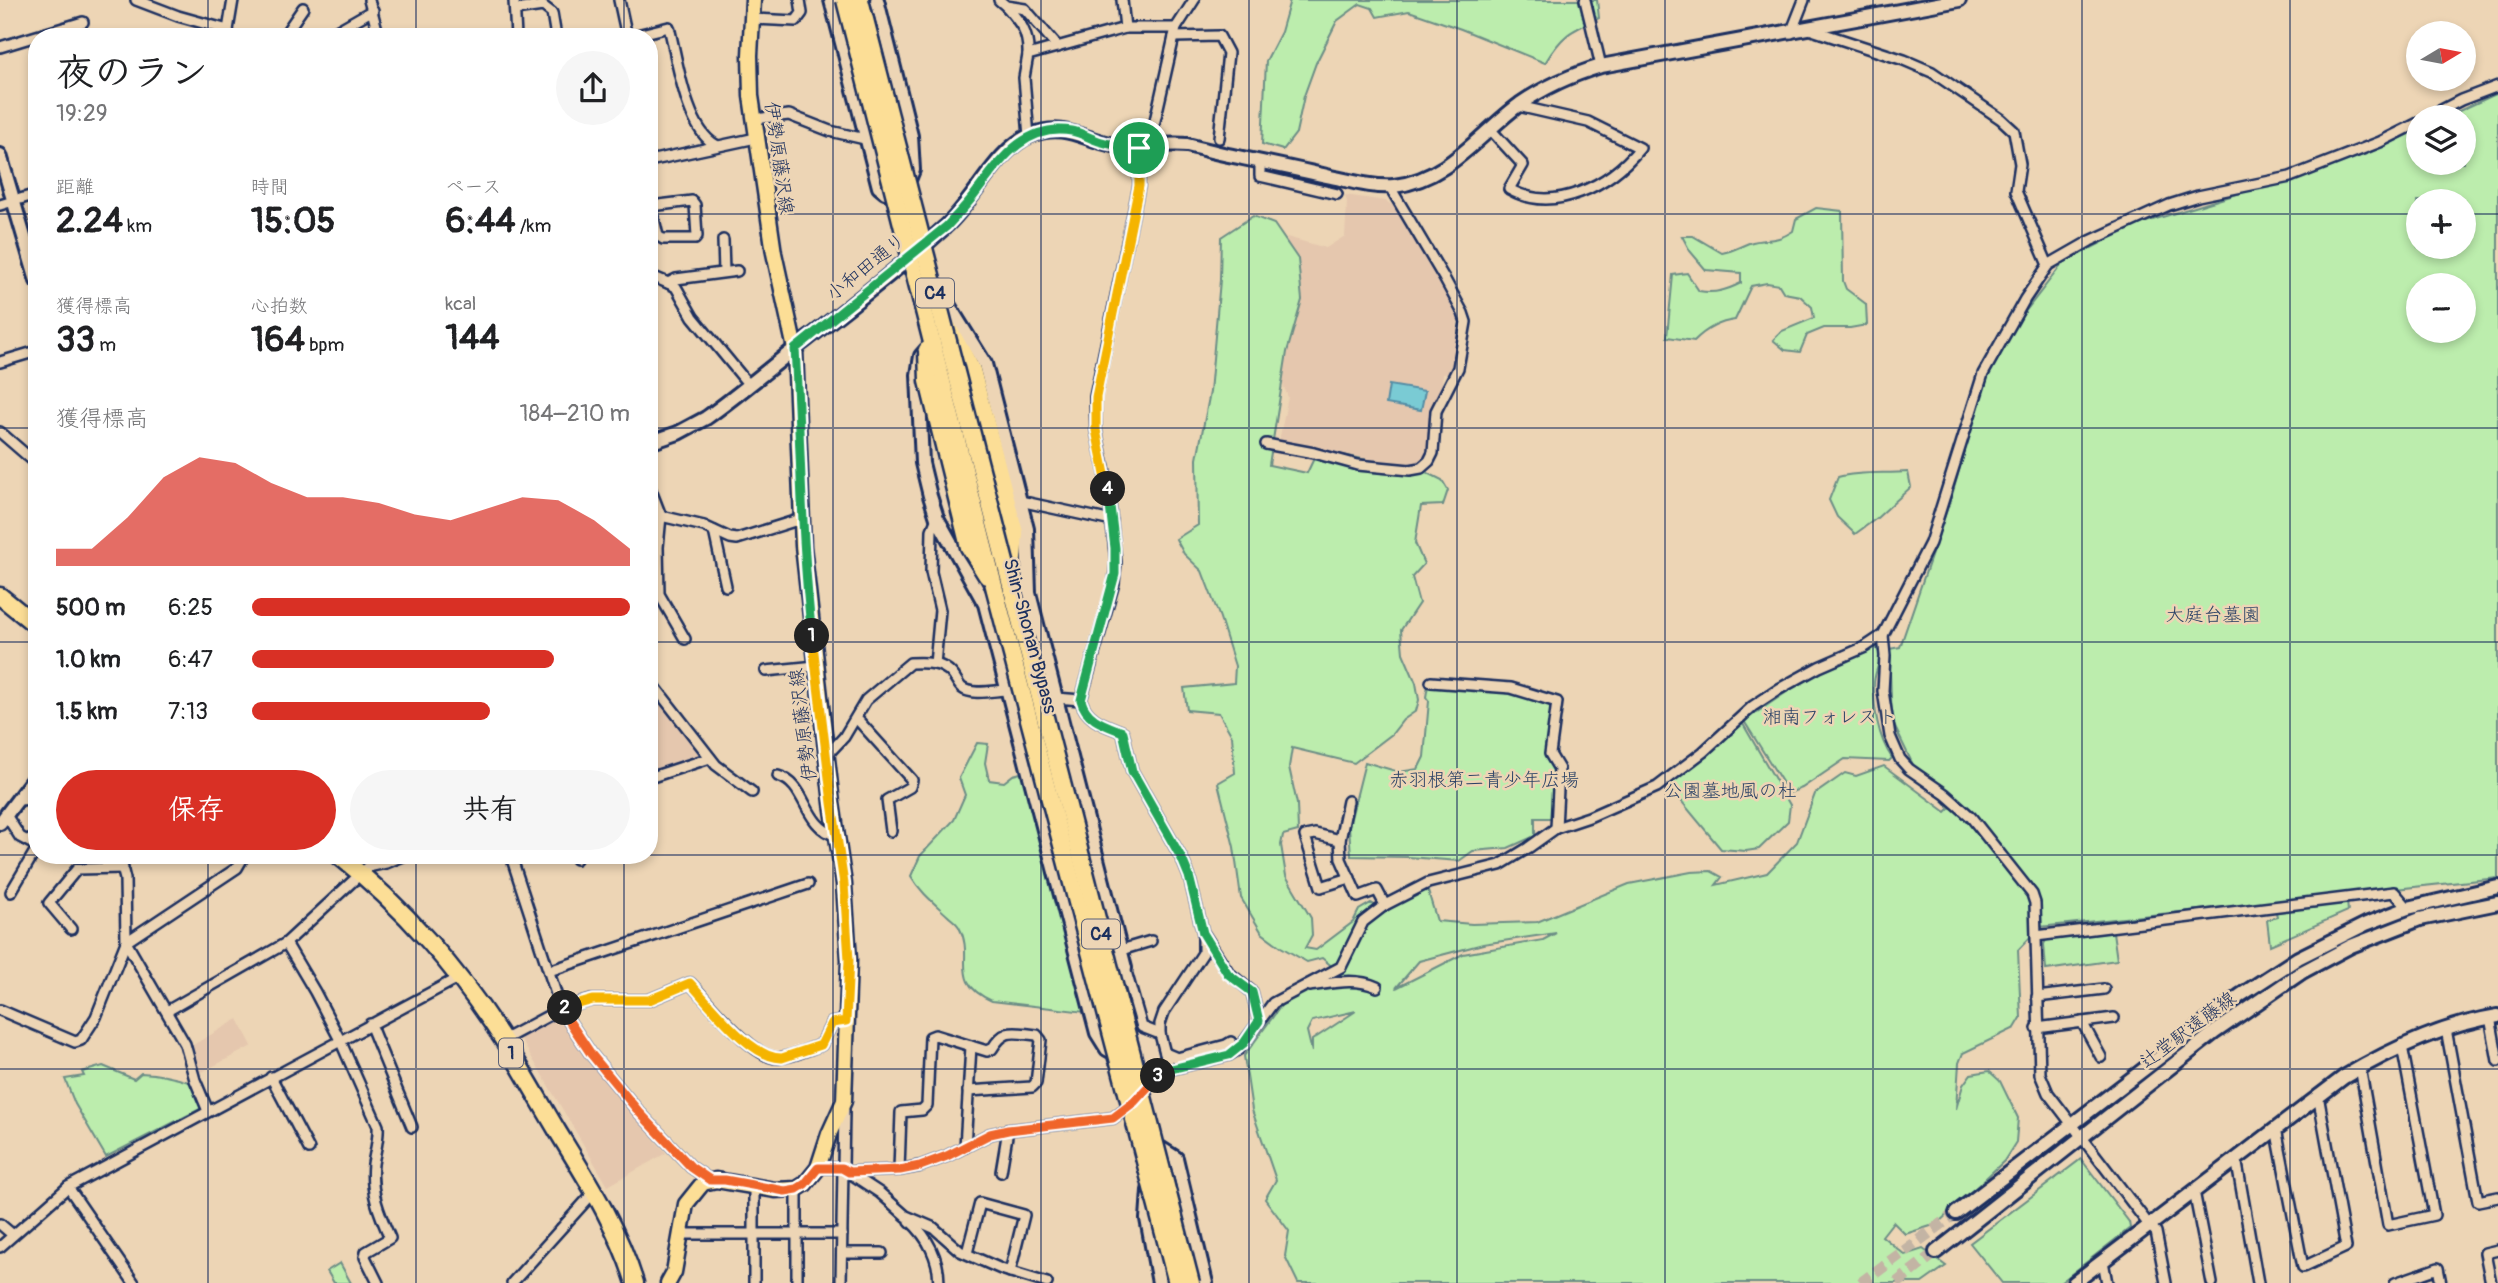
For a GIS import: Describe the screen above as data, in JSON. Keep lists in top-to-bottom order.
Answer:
{
  "streets": {
    "highway": ["C4", "Shin-Shonan Bypass", "1"],
    "main road": ["伊勢原藤沢線"],
    "street": ["小和田通り", "辻堂駅遠藤線"]
  },
  "crossings": [
    ["伊勢原藤沢線", "小和田通り"]
  ],
  "parks": [
    "大庭台墓園",
    "湘南フォレスト",
    "赤羽根第二青少年広場",
    "公園墓地風の杜"
  ],
  "north": "right",
  "page": {
    "map_buttons": ["+", "−"],
    "heading": ["夜のラン", "19:29"],
    "stats": [
      ["距離", "2.24 km"],
      ["時間", "15:05"],
      ["ペース", "6:44 /km"],
      ["獲得標高", "33 m"],
      ["心拍数", "164 bpm"],
      ["kcal", "144"]
    ],
    "chart": ["獲得標高", "184–210 m"],
    "pins": [
      "4",
      "1",
      "2",
      "3"
    ],
    "list": [
      {
        "name": "500 m",
        "note": "6:25"
      },
      {
        "name": "1.0 km",
        "note": "6:47"
      },
      {
        "name": "1.5 km",
        "note": "7:13"
      }
    ],
    "buttons": ["保存", "共有"]
  }
}
